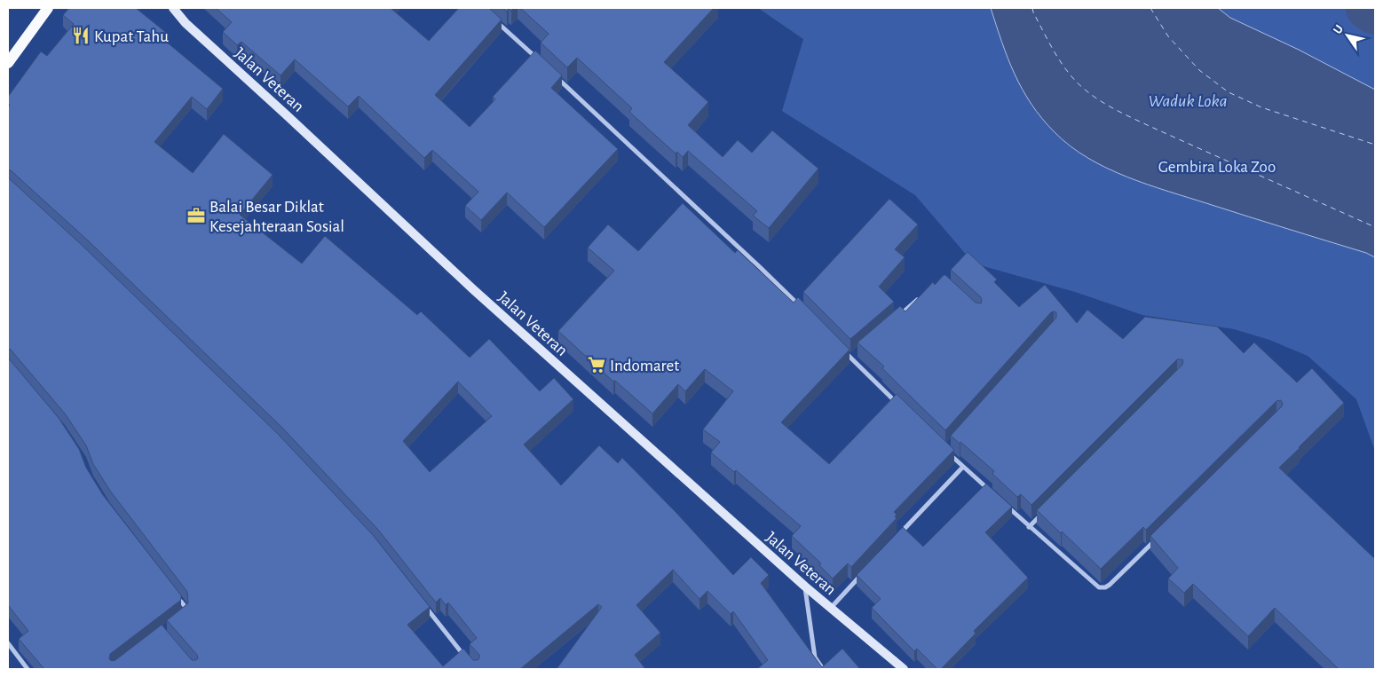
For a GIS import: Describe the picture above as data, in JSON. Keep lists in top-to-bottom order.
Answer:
{
  "streets": {
    "main road": ["Jalan Veteran"]
  },
  "water": ["Waduk Loka"],
  "parks": ["Gembira Loka Zoo"],
  "places": {
    "restaurant": ["Kupat Tahu"],
    "office": ["Balai Besar Diklat Kesejahteraan Sosial"],
    "supermarket": ["Indomaret"]
  },
  "north": "top left"
}
